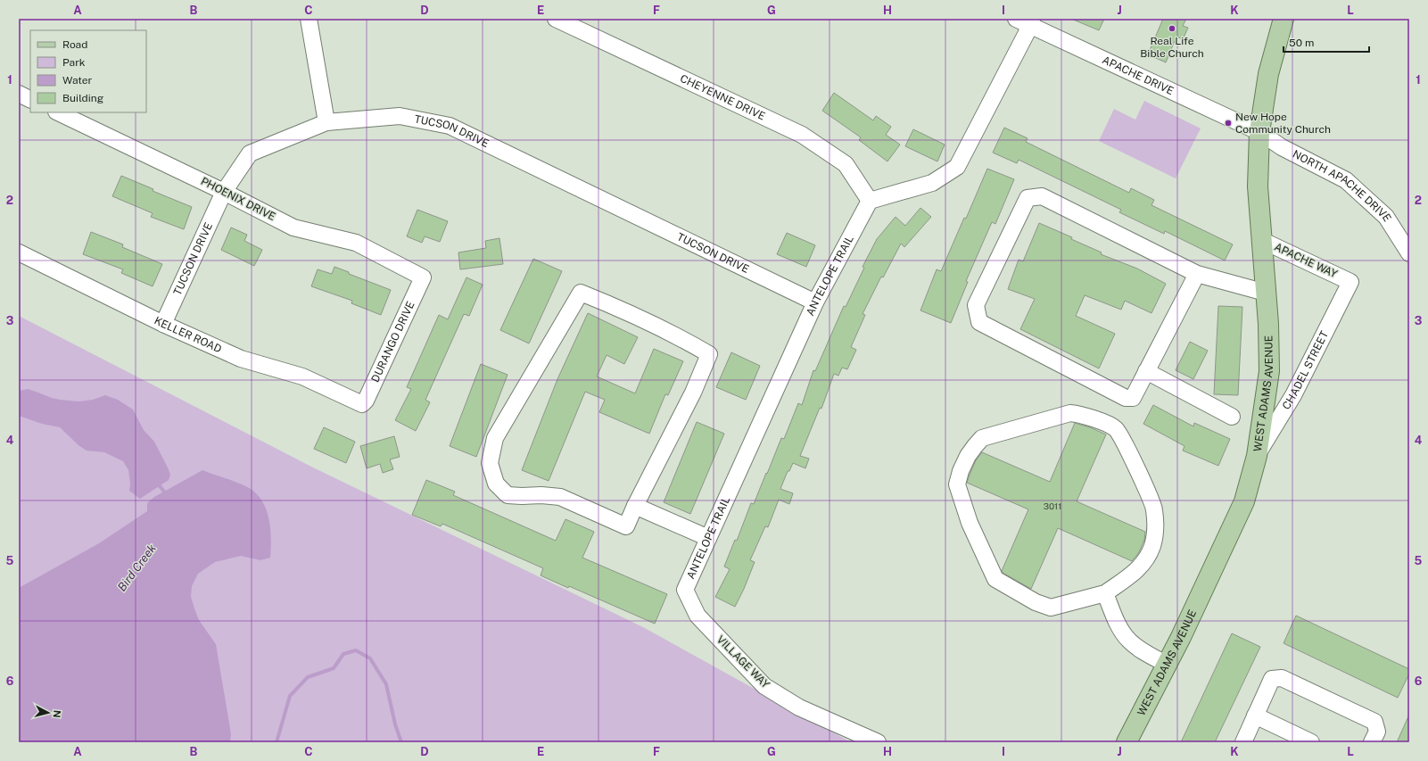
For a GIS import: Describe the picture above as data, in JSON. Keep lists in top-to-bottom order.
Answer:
{
  "streets": {
    "main road": ["WEST ADAMS AVENUE"],
    "street": [
      "APACHE DRIVE",
      "CHEYENNE DRIVE",
      "TUCSON DRIVE",
      "NORTH APACHE DRIVE",
      "PHOENIX DRIVE",
      "APACHE WAY",
      "ANTELOPE TRAIL",
      "KELLER ROAD",
      "DURANGO DRIVE",
      "CHADEL STREET",
      "VILLAGE WAY"
    ]
  },
  "crossings": [
    ["APACHE DRIVE", "NORTH APACHE DRIVE"],
    ["APACHE DRIVE", "WEST ADAMS AVENUE"],
    ["CHEYENNE DRIVE", "ANTELOPE TRAIL"],
    ["TUCSON DRIVE", "PHOENIX DRIVE"],
    ["TUCSON DRIVE", "ANTELOPE TRAIL"],
    ["TUCSON DRIVE", "KELLER ROAD"],
    ["NORTH APACHE DRIVE", "WEST ADAMS AVENUE"],
    ["PHOENIX DRIVE", "DURANGO DRIVE"],
    ["APACHE WAY", "CHADEL STREET"],
    ["APACHE WAY", "WEST ADAMS AVENUE"],
    ["ANTELOPE TRAIL", "VILLAGE WAY"],
    ["KELLER ROAD", "DURANGO DRIVE"],
    ["CHADEL STREET", "WEST ADAMS AVENUE"]
  ],
  "water": ["Bird Creek"],
  "places": ["Real Life Bible Church", "New Hope Community Church"],
  "house_numbers": ["3011"],
  "legend": [
    "Road",
    "Park",
    "Water",
    "Building"
  ],
  "scale_bar": "50 m",
  "north": "right",
  "grid": {
    "columns": [
      "A",
      "B",
      "C",
      "D",
      "E",
      "F",
      "G",
      "H",
      "I",
      "J",
      "K",
      "L"
    ],
    "rows": [
      "1",
      "2",
      "3",
      "4",
      "5",
      "6"
    ]
  }
}
